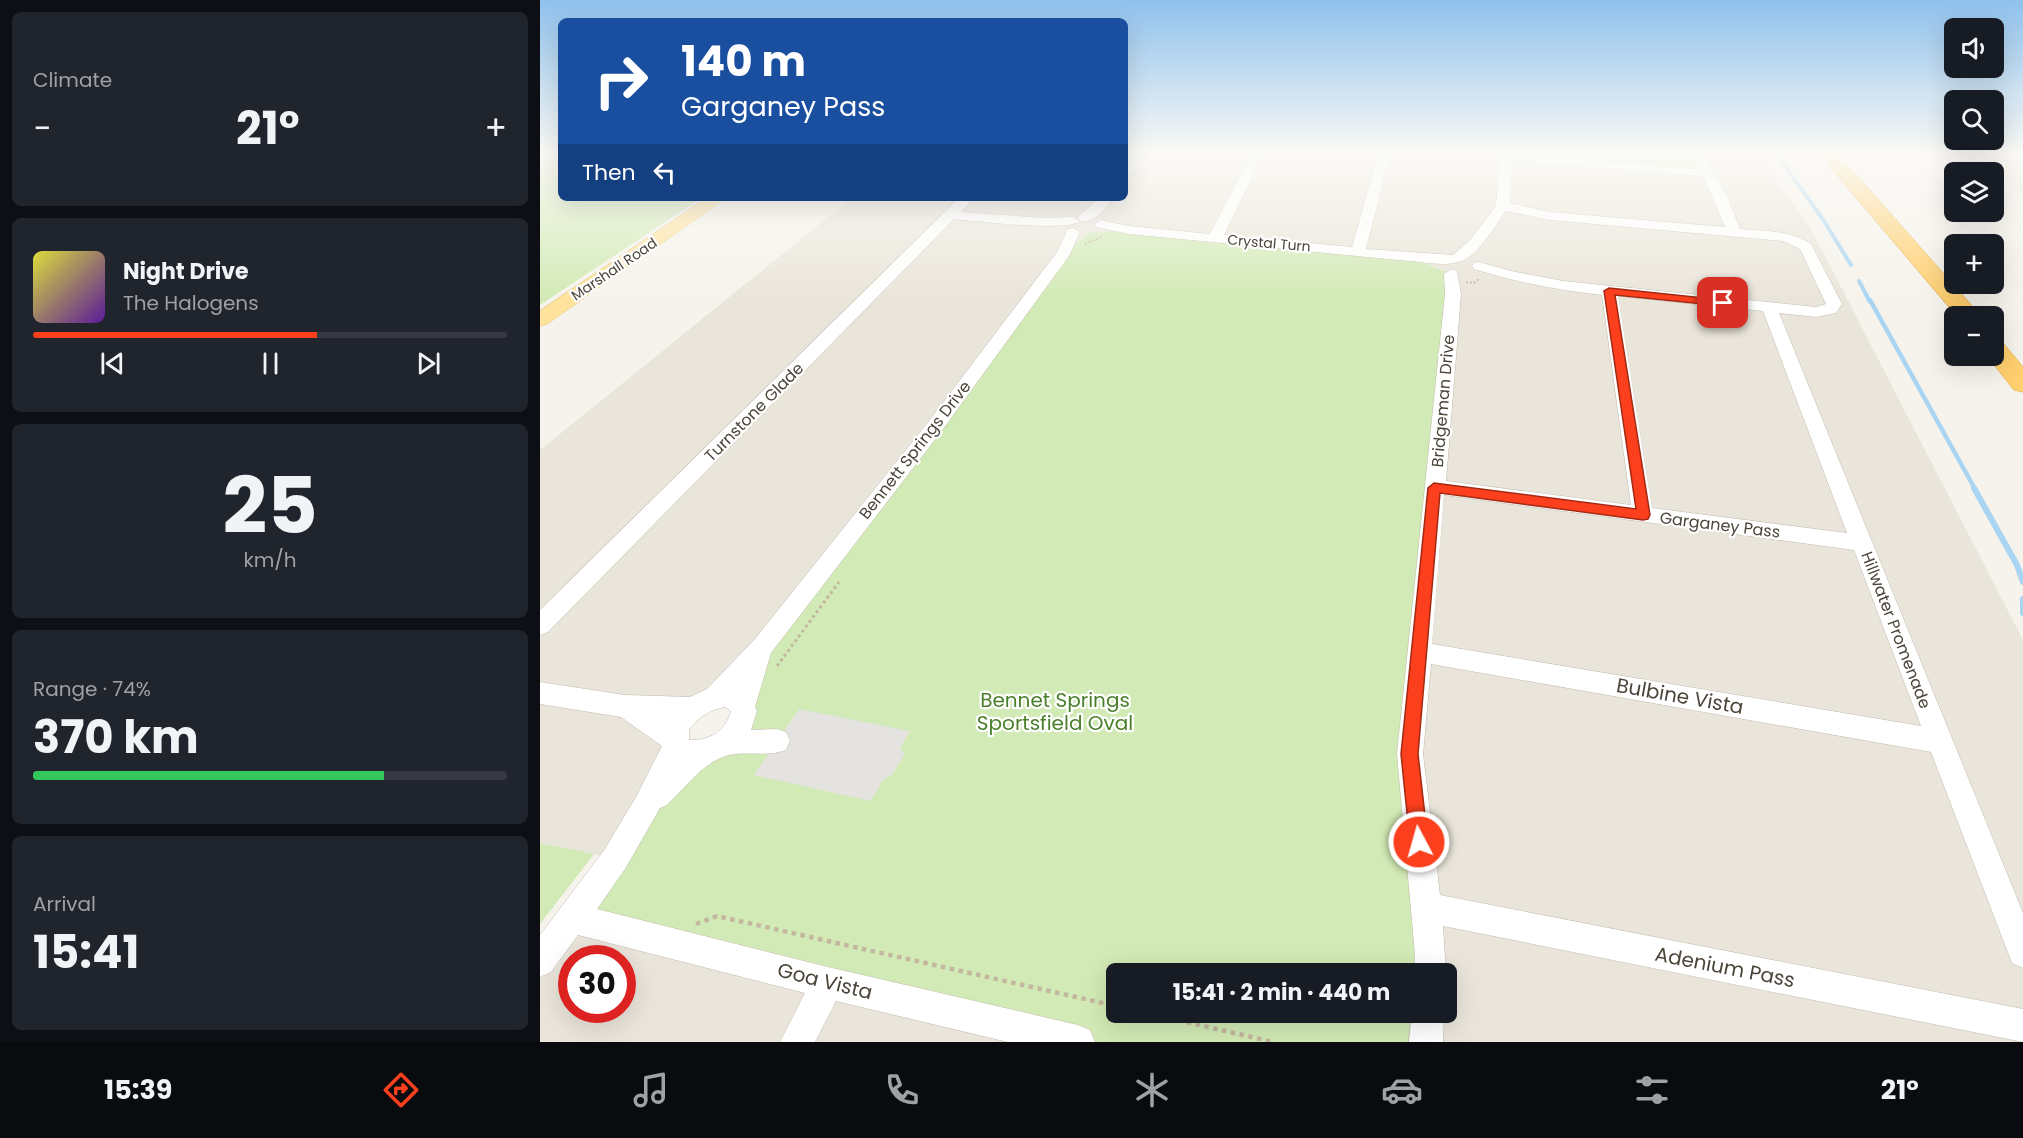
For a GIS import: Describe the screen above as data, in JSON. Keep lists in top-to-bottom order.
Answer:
{
  "streets": {
    "main road": ["Marshall Road"],
    "street": [
      "Crystal Turn",
      "Bridgeman Drive",
      "Turnstone Glade",
      "Bennett Springs Drive",
      "Garganey Pass",
      "Hillwater Promenade",
      "Bulbine Vista",
      "Adenium Pass",
      "Goa Vista"
    ]
  },
  "crossings": [
    ["Crystal Turn", "Bridgeman Drive"],
    ["Crystal Turn", "Turnstone Glade"],
    ["Crystal Turn", "Bennett Springs Drive"],
    ["Bridgeman Drive", "Garganey Pass"],
    ["Bridgeman Drive", "Bulbine Vista"],
    ["Bridgeman Drive", "Adenium Pass"],
    ["Garganey Pass", "Hillwater Promenade"],
    ["Hillwater Promenade", "Bulbine Vista"]
  ],
  "parks": ["Bennet Springs Sportsfield Oval"],
  "page": {
    "tile": [
      "Climate",
      ["25", "km/h"],
      ["Range · 74%", "370 km"],
      ["Arrival", "15:41"]
    ],
    "map_buttons": ["+", "−"],
    "turn": ["140 m", "Garganey Pass"],
    "heat": ["−", "21°", "+"],
    "then": "Then",
    "song": ["Night Drive", "The Halogens"],
    "limit": "30",
    "trip": "15:41 · 2 min · 440 m",
    "tabs": ["15:39", "21°"]
  }
}
